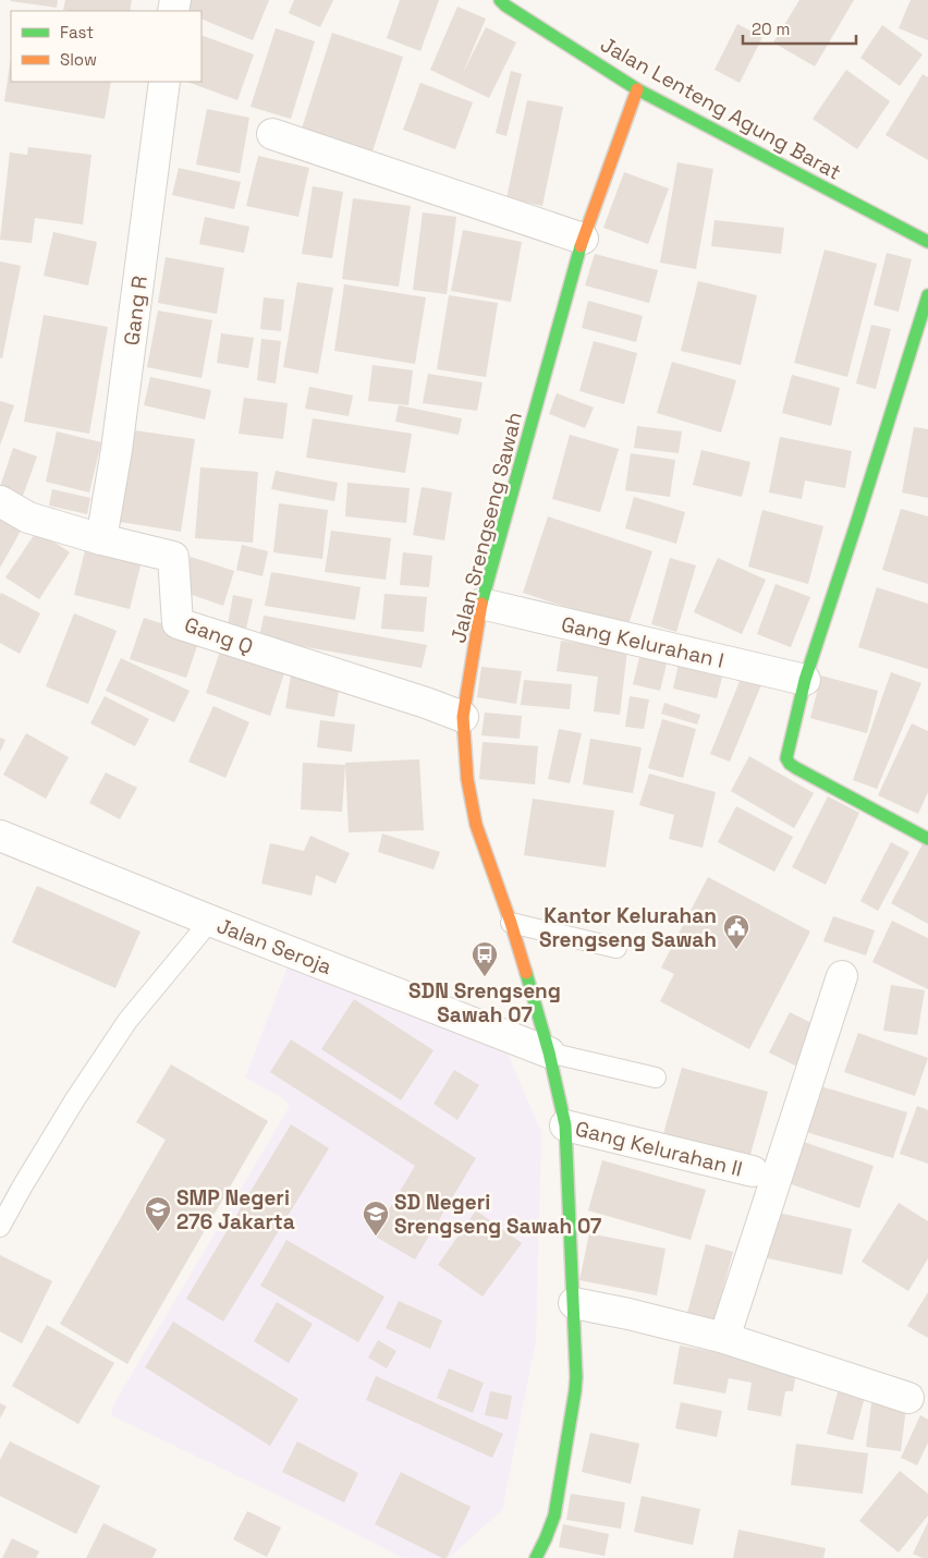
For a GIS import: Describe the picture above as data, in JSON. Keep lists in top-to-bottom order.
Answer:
{
  "streets": {
    "street": [
      "Jalan Lenteng Agung Barat",
      "Gang R",
      "Jalan Srengseng Sawah",
      "Gang Q",
      "Gang Kelurahan I",
      "Jalan Seroja",
      "Gang Kelurahan II"
    ]
  },
  "crossings": [
    ["Jalan Lenteng Agung Barat", "Jalan Srengseng Sawah"],
    ["Gang R", "Gang Q"],
    ["Jalan Srengseng Sawah", "Gang Q"],
    ["Jalan Srengseng Sawah", "Gang Kelurahan I"],
    ["Jalan Srengseng Sawah", "Jalan Seroja"],
    ["Jalan Srengseng Sawah", "Gang Kelurahan II"]
  ],
  "places": {
    "public building": ["Kantor Kelurahan Srengseng Sawah"],
    "bus stop": ["SDN Srengseng Sawah 07"],
    "school or university": ["SMP Negeri 276 Jakarta", "SD Negeri Srengseng Sawah 07"]
  },
  "legend": ["Fast", "Slow"],
  "scale_bar": "20 m"
}
